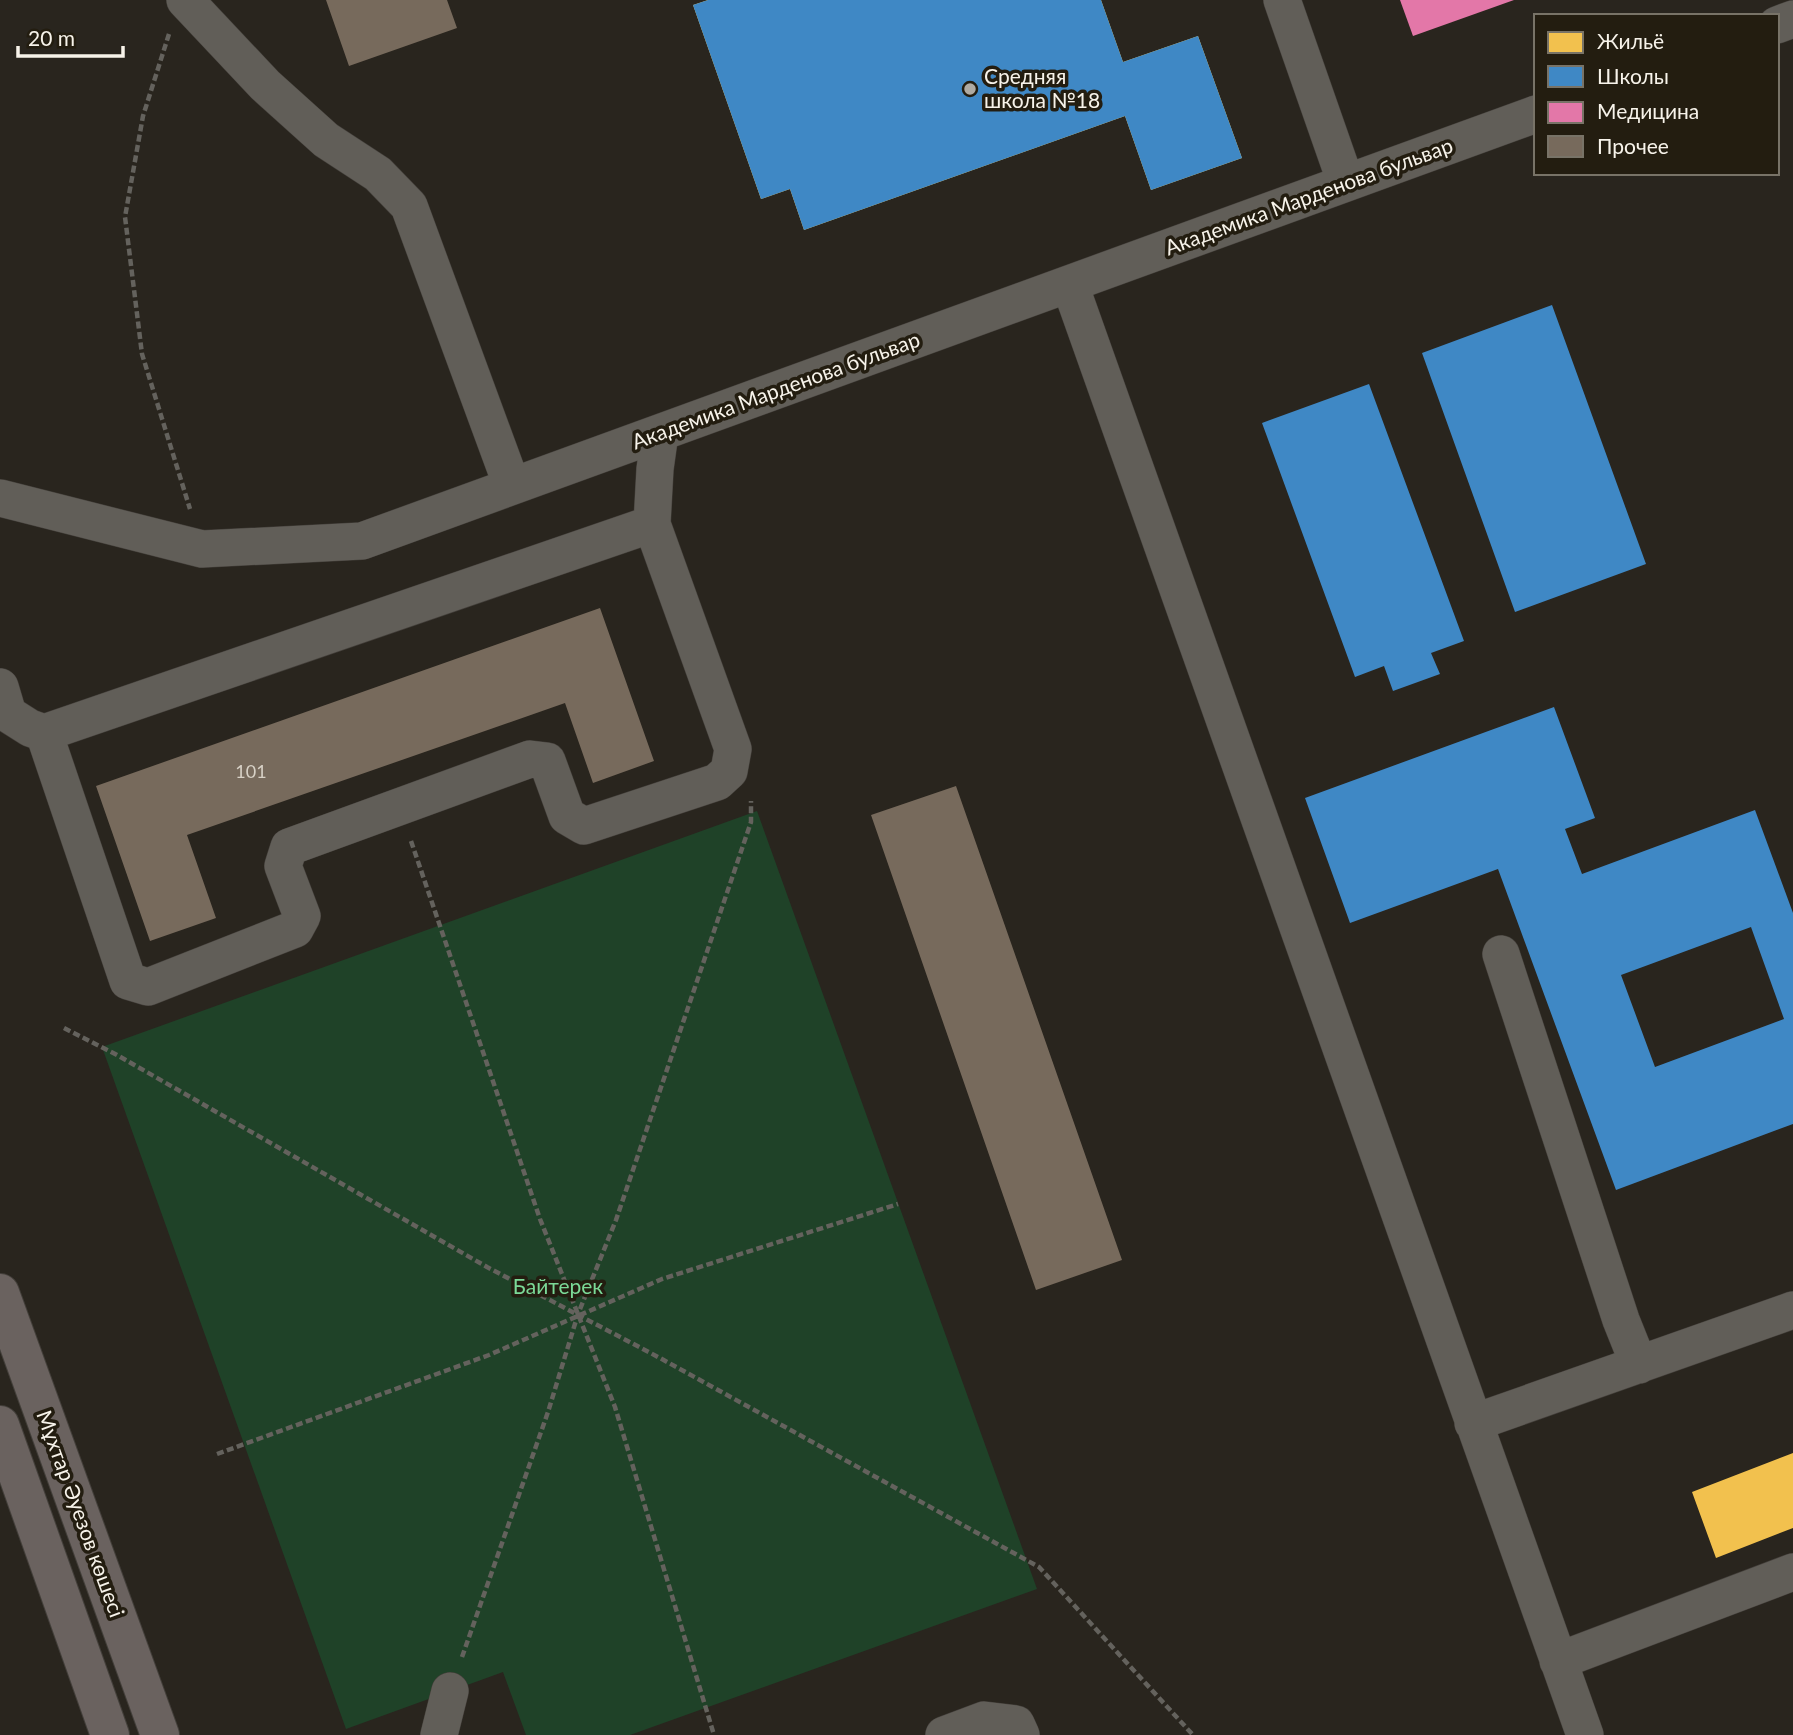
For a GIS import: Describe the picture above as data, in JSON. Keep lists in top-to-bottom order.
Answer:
{
  "streets": {
    "main road": ["Мұхтар Әуезов көшесі"],
    "street": ["Академика Марденова бульвар"]
  },
  "parks": ["Байтерек"],
  "places": ["Средняя школа №18"],
  "house_numbers": ["101"],
  "legend": [
    "Жильё",
    "Школы",
    "Медицина",
    "Прочее"
  ],
  "scale_bar": "20 m"
}
